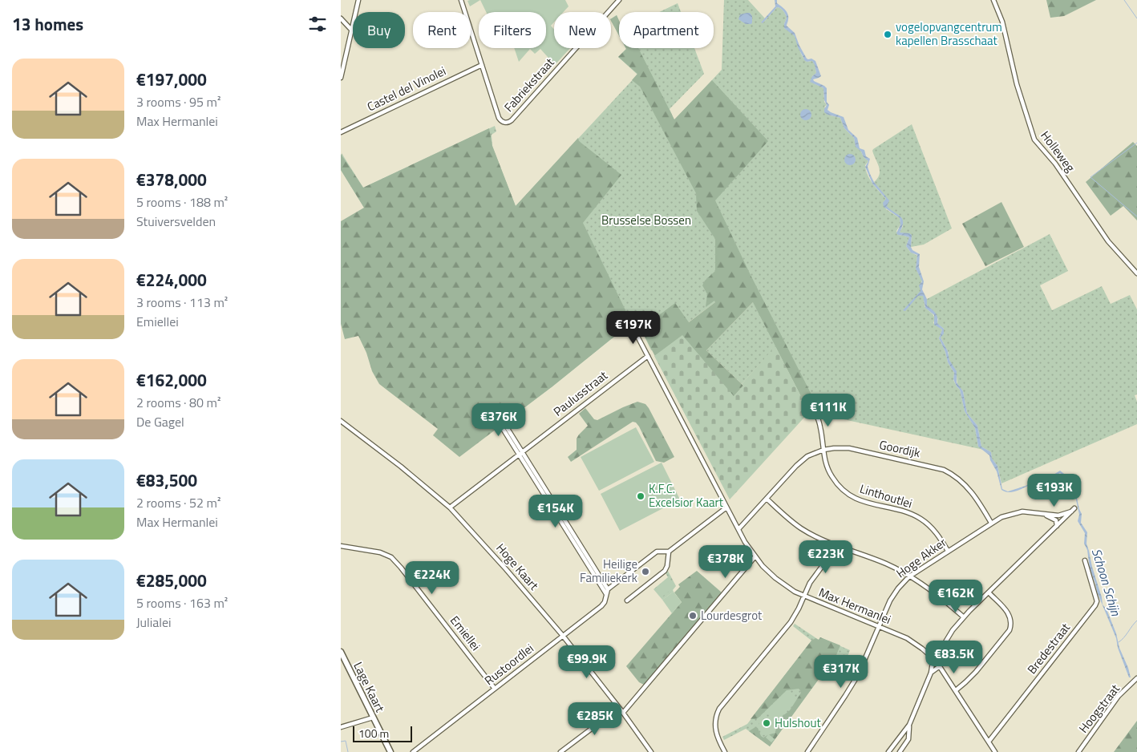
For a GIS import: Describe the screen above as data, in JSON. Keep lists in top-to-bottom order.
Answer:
{
  "streets": {
    "street": [
      "Fabriekstraat",
      "Castel del Vinolei",
      "Holleweg",
      "Paulusstraat",
      "Goordijk",
      "Linthoutlei",
      "Hoge Akker",
      "Hoge Kaart",
      "Max Hermanlei",
      "Emiellei",
      "Bredestraat",
      "Rustoordlei",
      "Lage Kaart",
      "Hoogstraat"
    ]
  },
  "crossings": [
    ["Fabriekstraat", "Castel del Vinolei"],
    ["Paulusstraat", "Hoge Kaart"],
    ["Paulusstraat", "Max Hermanlei"],
    ["Goordijk", "Linthoutlei"],
    ["Goordijk", "Hoge Akker"],
    ["Goordijk", "Max Hermanlei"],
    ["Linthoutlei", "Hoge Akker"],
    ["Hoge Akker", "Max Hermanlei"],
    ["Hoge Kaart", "Rustoordlei"],
    ["Max Hermanlei", "Bredestraat"],
    ["Emiellei", "Rustoordlei"]
  ],
  "water": ["Schoon Schijn"],
  "parks": ["Brusselse Bossen"],
  "places": [
    "vogelopvangcentrum kapellen Brasschaat",
    "K.F.C. Excelsior Kaart",
    "Heilige Familiekerk",
    "Lourdesgrot",
    "Hulshout"
  ],
  "scale_bar": "100 m",
  "page": {
    "heading": "13 homes",
    "chip": [
      "Buy",
      "Rent",
      "Filters",
      "New",
      "Apartment"
    ],
    "list": [
      {
        "name": "€197,000",
        "note": "3 rooms · 95 m² · Max Hermanlei"
      },
      {
        "name": "€378,000",
        "note": "5 rooms · 188 m² · Stuiversvelden"
      },
      {
        "name": "€224,000",
        "note": "3 rooms · 113 m² · Emiellei"
      },
      {
        "name": "€162,000",
        "note": "2 rooms · 80 m² · De Gagel"
      },
      {
        "name": "€83,500",
        "note": "2 rooms · 52 m² · Max Hermanlei"
      },
      {
        "name": "€285,000",
        "note": "5 rooms · 163 m² · Julialei"
      }
    ],
    "price": [
      "€197K",
      "€111K",
      "€376K",
      "€193K",
      "€154K",
      "€223K",
      "€378K",
      "€224K",
      "€162K",
      "€83.5K",
      "€99.9K",
      "€317K",
      "€285K"
    ],
    "scale": "100 m"
  }
}
